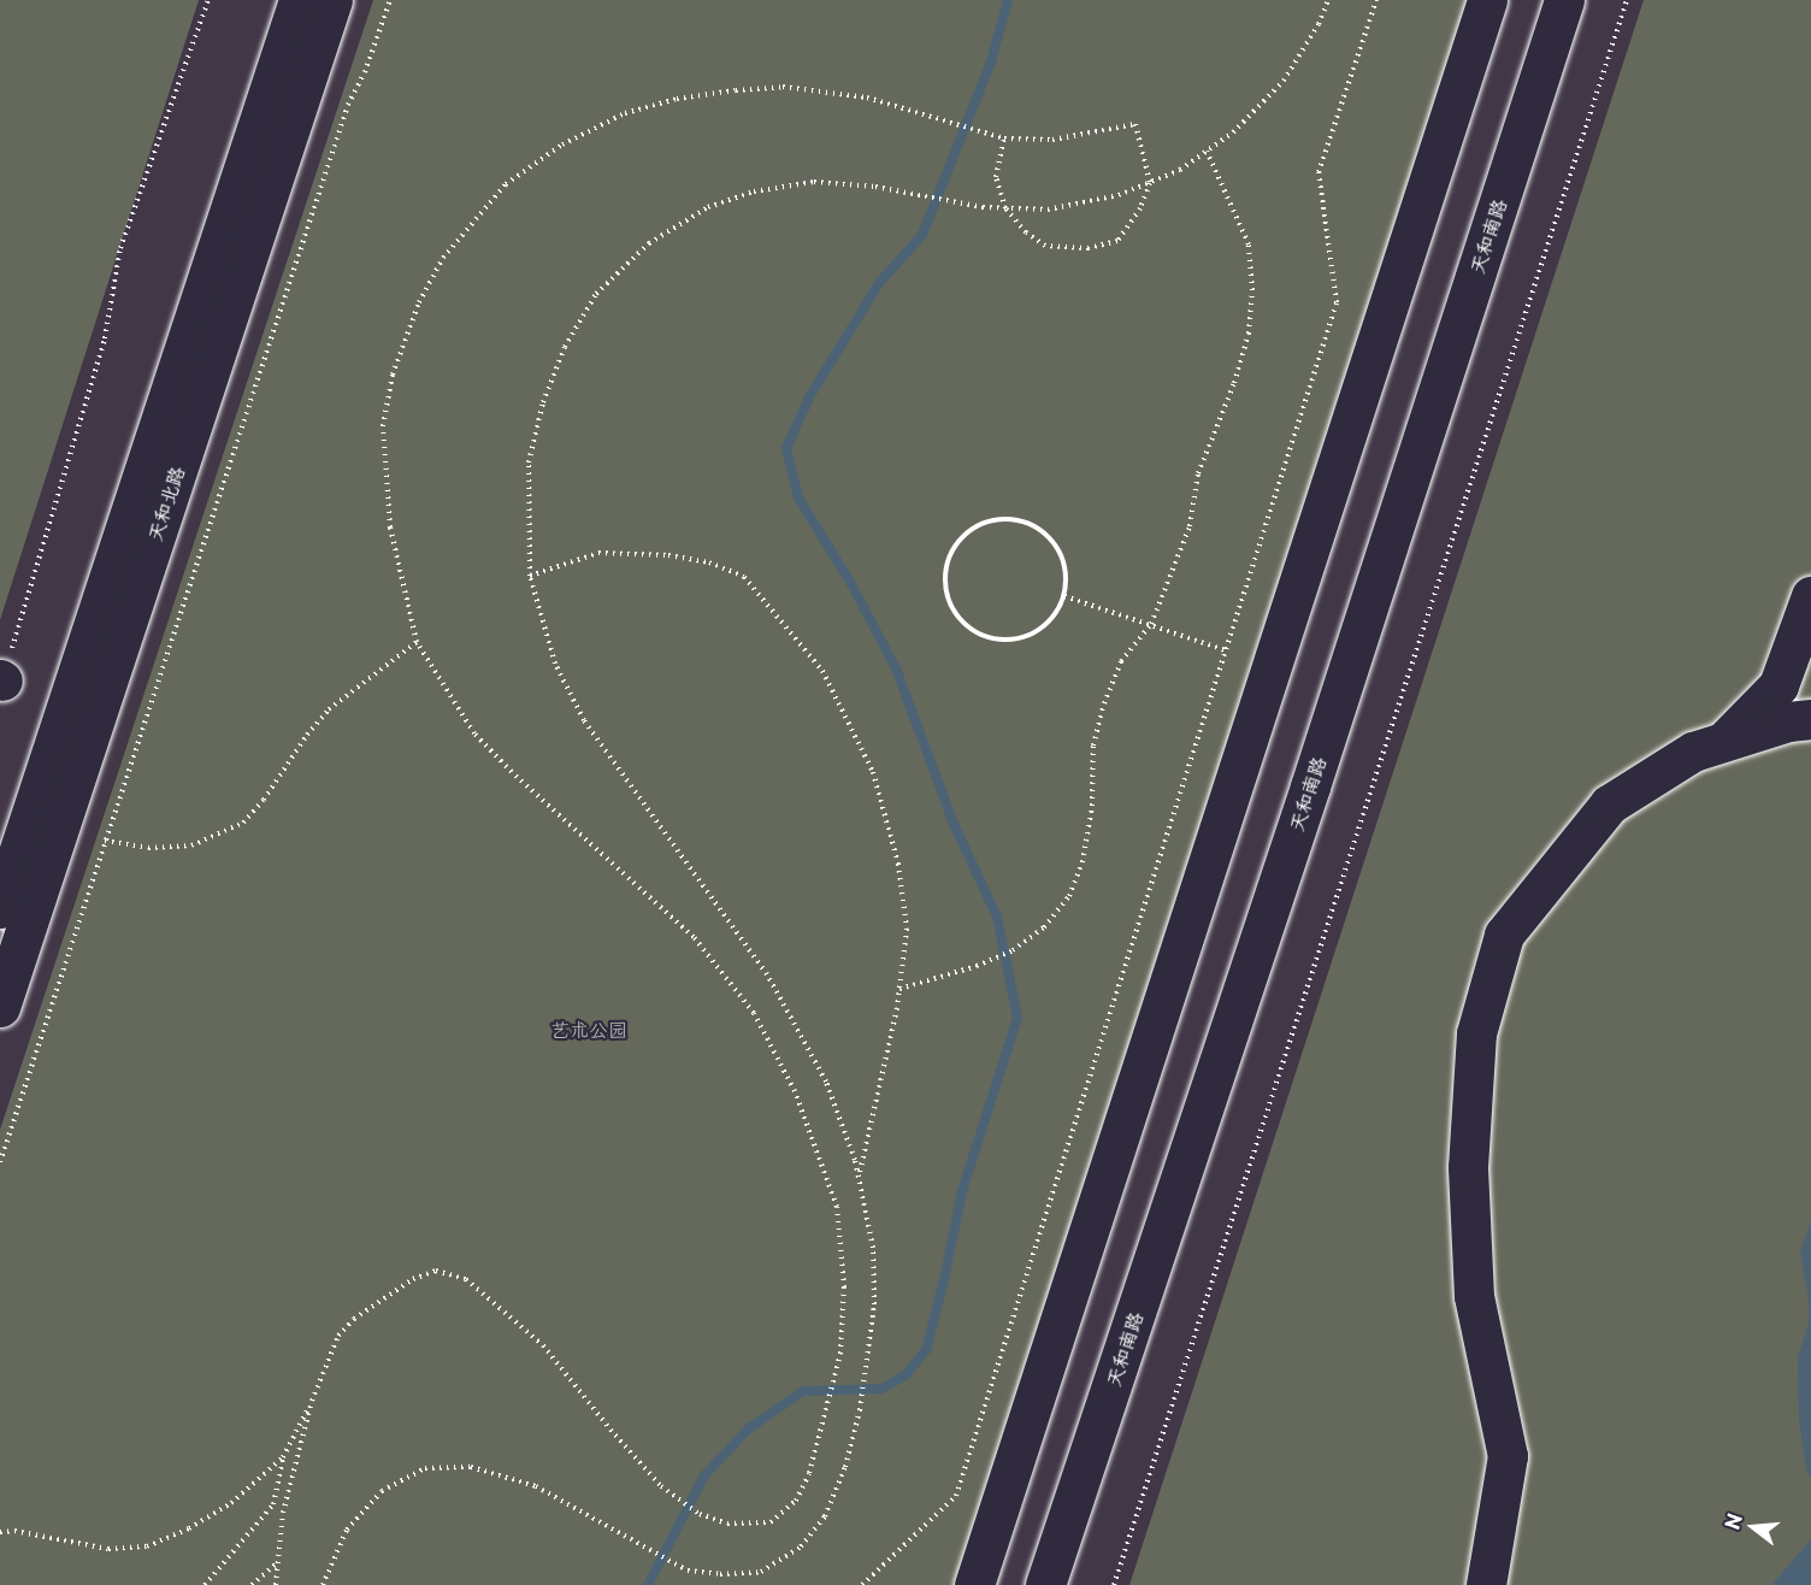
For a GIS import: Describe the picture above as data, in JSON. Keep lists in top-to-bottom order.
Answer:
{
  "streets": {
    "street": ["天和南路", "天和北路"]
  },
  "parks": ["艺术公园"],
  "north": "left"
}
